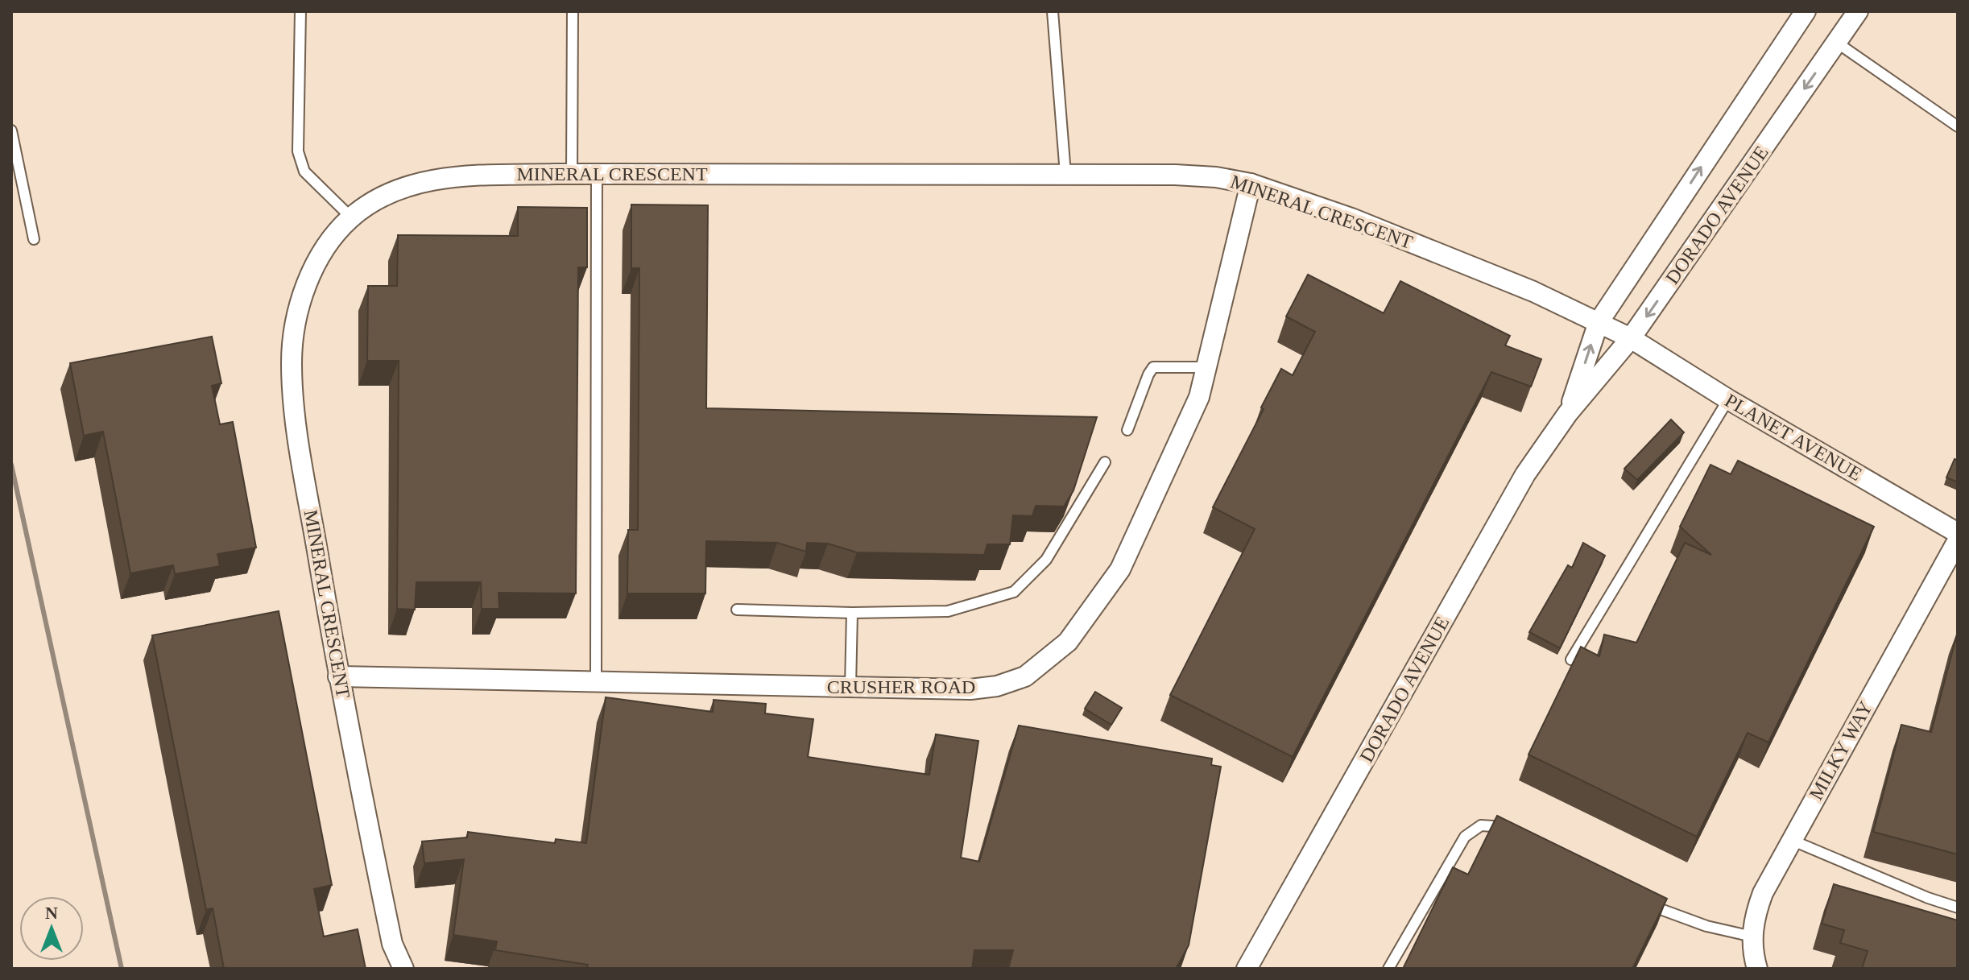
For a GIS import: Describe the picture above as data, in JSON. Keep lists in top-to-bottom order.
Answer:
{
  "streets": {
    "street": [
      "MINERAL CRESCENT",
      "DORADO AVENUE",
      "PLANET AVENUE",
      "CRUSHER ROAD",
      "MILKY WAY"
    ]
  },
  "crossings": [
    ["MINERAL CRESCENT", "DORADO AVENUE"],
    ["MINERAL CRESCENT", "PLANET AVENUE"],
    ["MINERAL CRESCENT", "CRUSHER ROAD"],
    ["DORADO AVENUE", "PLANET AVENUE"]
  ],
  "north": "top"
}
